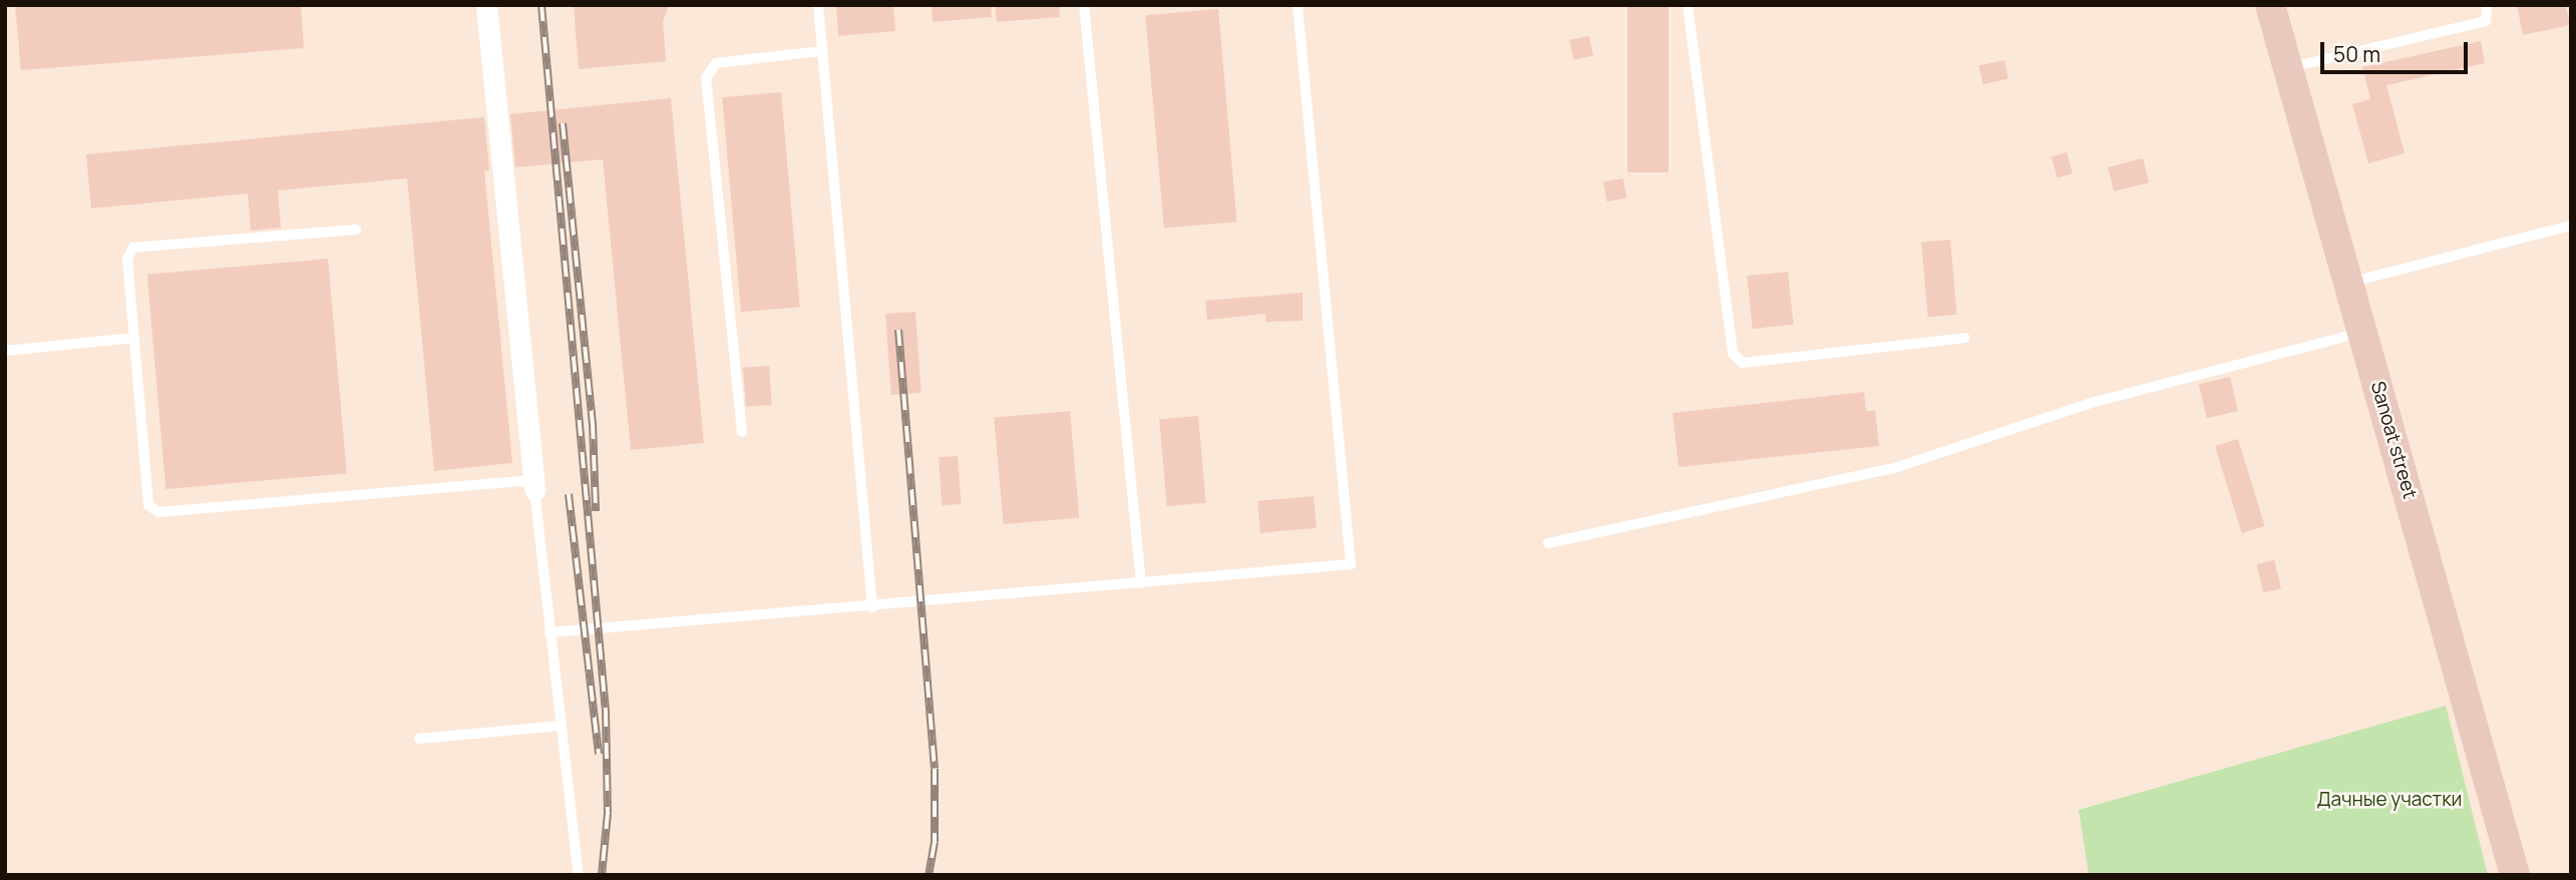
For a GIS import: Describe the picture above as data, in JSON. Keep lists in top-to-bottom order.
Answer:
{
  "streets": {
    "main road": ["Sanoat street"]
  },
  "parks": ["Дачные участки"],
  "scale_bar": "50 m"
}
